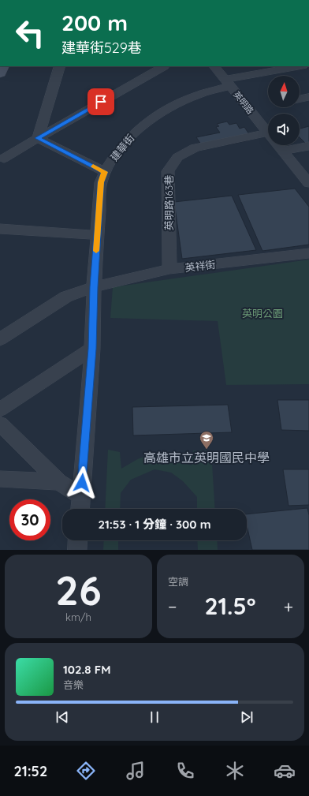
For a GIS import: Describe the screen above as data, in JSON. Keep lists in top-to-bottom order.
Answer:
{
  "streets": {
    "street": [
      "英明路",
      "建華街",
      "英明路163巷",
      "英祥街"
    ]
  },
  "crossings": [
    ["英明路", "建華街"],
    ["建華街", "英祥街"],
    ["英明路163巷", "英祥街"]
  ],
  "parks": ["英明公園"],
  "places": {
    "school or university": ["高雄市立英明國民中學"]
  },
  "north": "top",
  "page": {
    "turn": ["200 m", "建華街529巷"],
    "limit": "30",
    "trip": "21:53 · 1 分鐘 · 300 m",
    "tile": [
      ["26", "km/h"],
      "空調"
    ],
    "heat": ["−", "21.5°", "+"],
    "song": ["102.8 FM", "音樂"],
    "tabs": "21:52"
  }
}
